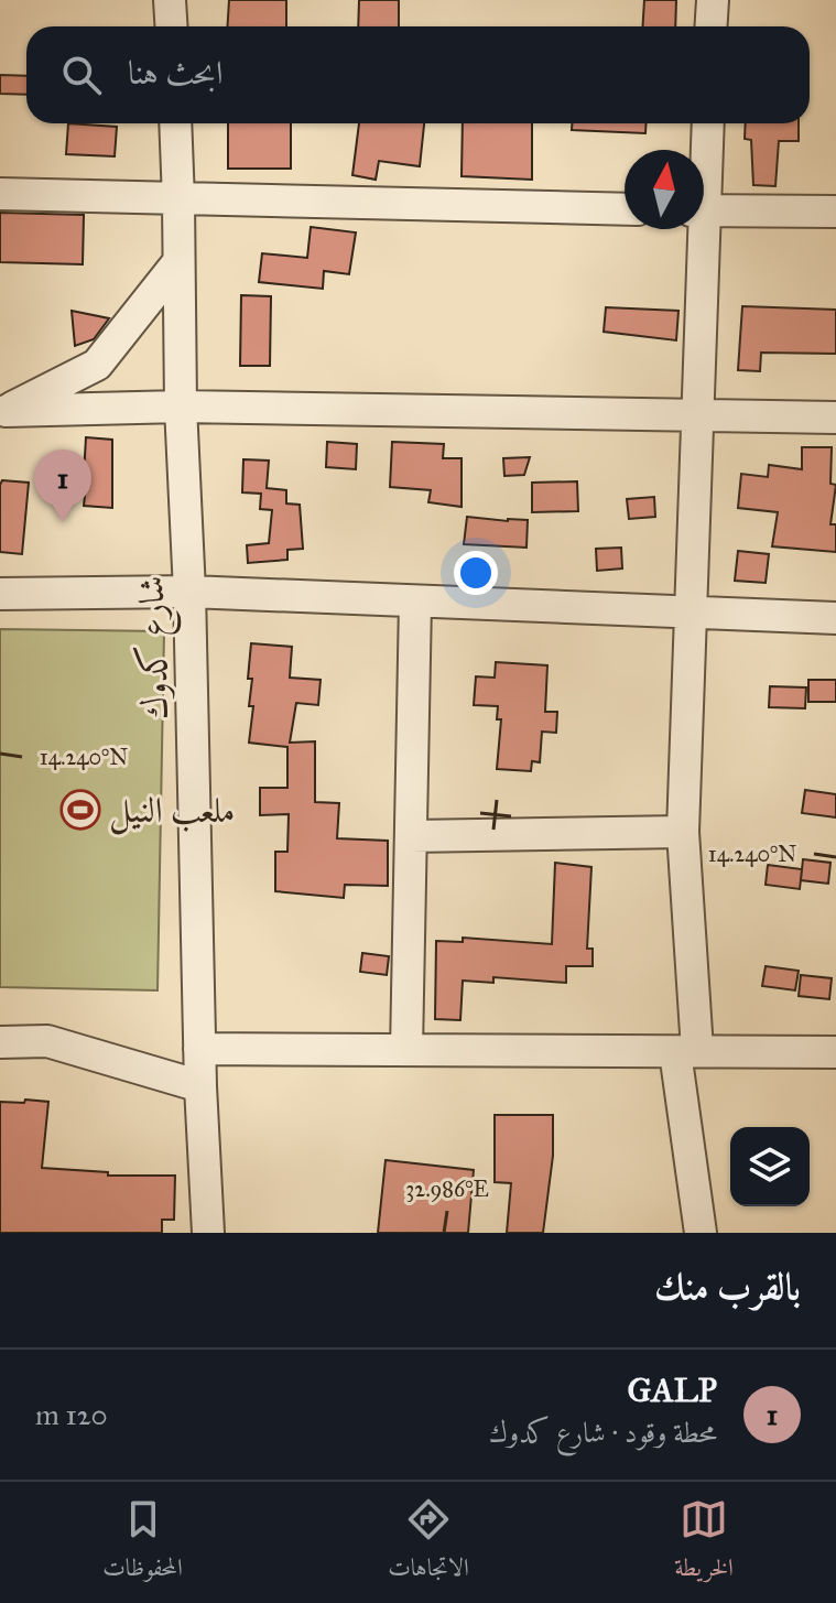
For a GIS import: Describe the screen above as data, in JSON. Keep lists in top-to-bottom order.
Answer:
{
  "streets": {
    "street": ["شارع كدوك"]
  },
  "places": {
    "sports": ["ملعب النيل"]
  },
  "north": "top",
  "page": {
    "search": "ابحث هنا",
    "pins": "1",
    "heading": "بالقرب منك",
    "list": [
      {
        "mark": "1",
        "name": "GALP",
        "note": "محطة وقود · شارع كدوك",
        "value": "120 m"
      }
    ],
    "nav": ["الخريطة", "الاتجاهات", "المحفوظات"]
  },
  "coordinates": ["14.240°N", "32.986°E"]
}
